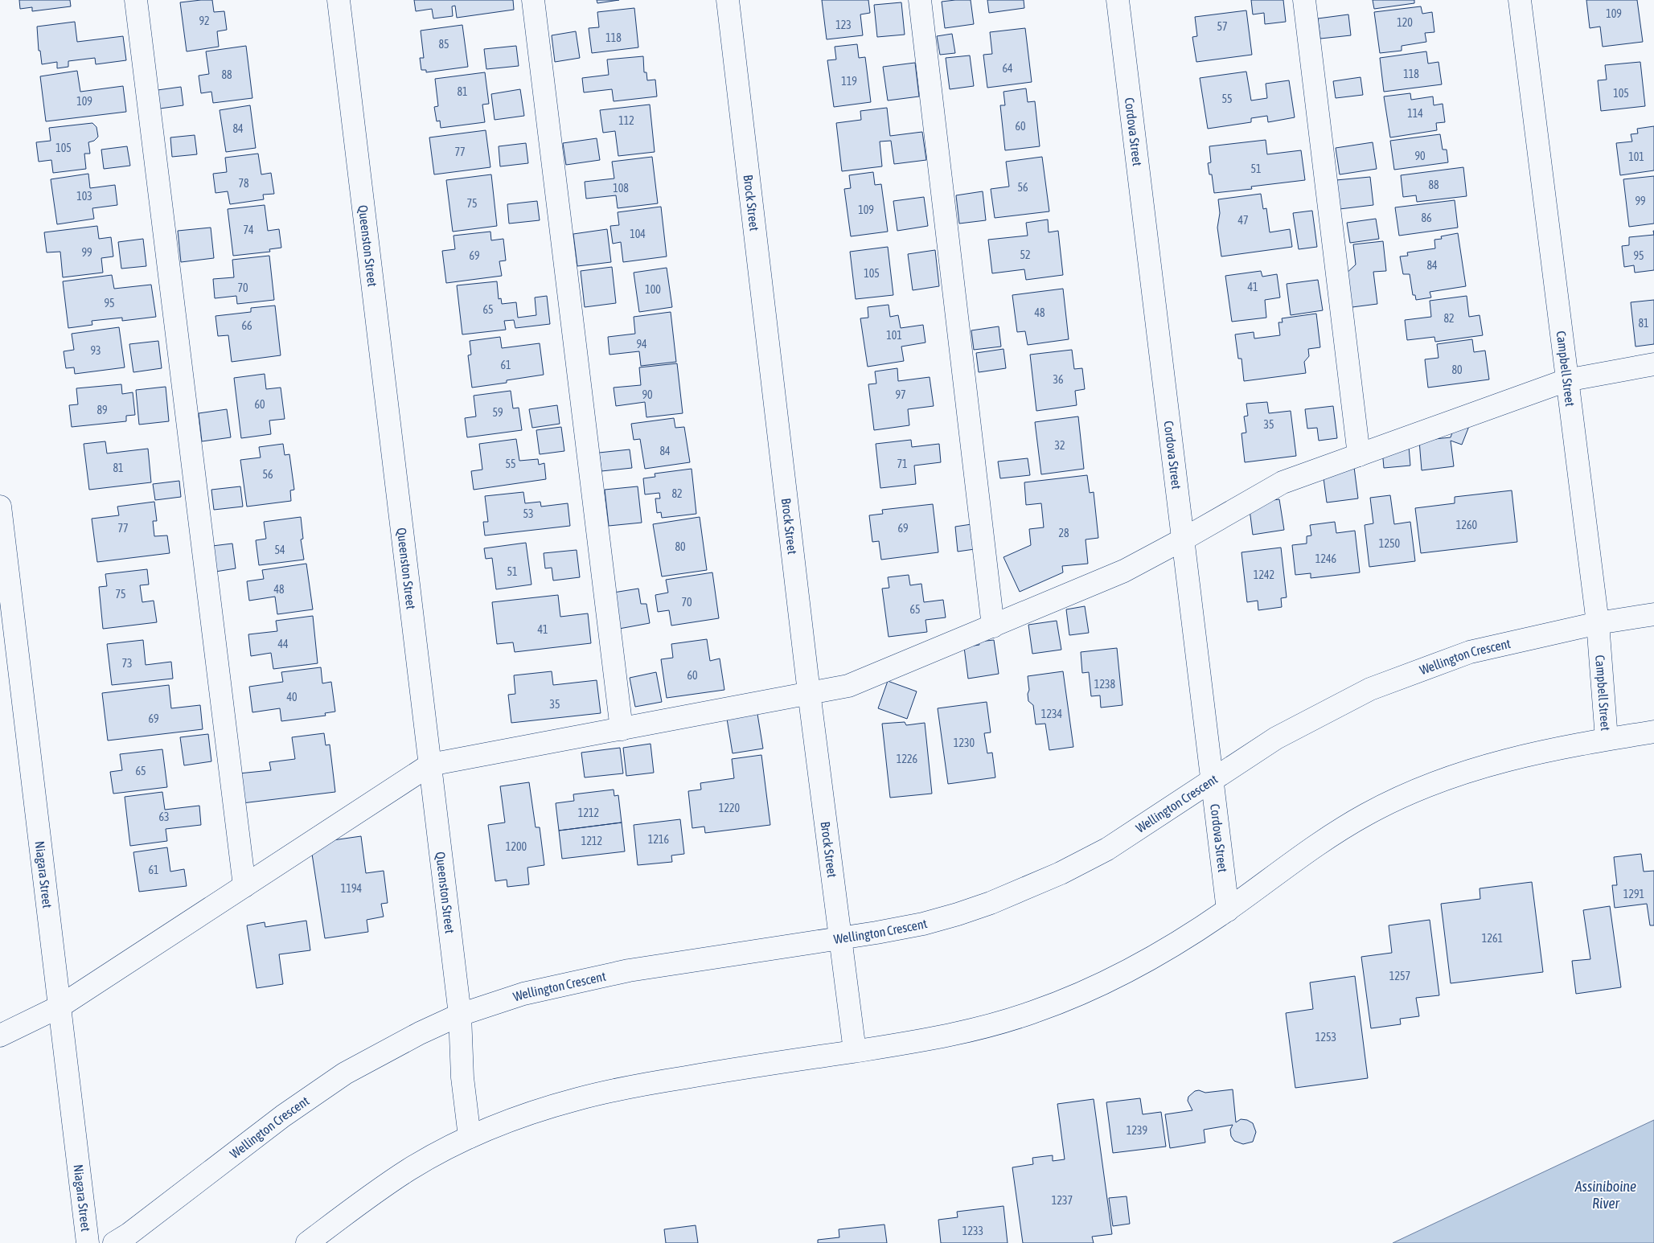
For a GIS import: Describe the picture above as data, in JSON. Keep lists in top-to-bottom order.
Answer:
{
  "streets": {
    "street": [
      "Cordova Street",
      "Brock Street",
      "Queenston Street",
      "Campbell Street",
      "Wellington Crescent",
      "Niagara Street"
    ]
  },
  "crossings": [
    ["Cordova Street", "Wellington Crescent"],
    ["Brock Street", "Wellington Crescent"],
    ["Queenston Street", "Wellington Crescent"],
    ["Campbell Street", "Wellington Crescent"]
  ],
  "water": ["Assiniboine River"],
  "house_numbers": [
    "109",
    "92",
    "120",
    "123",
    "57",
    "118",
    "85",
    "64",
    "118",
    "88",
    "119",
    "81",
    "105",
    "55",
    "109",
    "114",
    "112",
    "60",
    "84",
    "105",
    "77",
    "90",
    "101",
    "51",
    "78",
    "88",
    "56",
    "108",
    "103",
    "99",
    "75",
    "109",
    "86",
    "47",
    "74",
    "104",
    "99",
    "52",
    "69",
    "95",
    "84",
    "105",
    "41",
    "70",
    "100",
    "95",
    "65",
    "48",
    "82",
    "81",
    "66",
    "101",
    "94",
    "93",
    "61",
    "80",
    "36",
    "90",
    "97",
    "60",
    "89",
    "59",
    "35",
    "32",
    "84",
    "55",
    "71",
    "81",
    "56",
    "82",
    "53",
    "1260",
    "77",
    "69",
    "28",
    "1250",
    "80",
    "54",
    "1246",
    "51",
    "1242",
    "48",
    "75",
    "70",
    "65",
    "41",
    "44",
    "73",
    "60",
    "1238",
    "40",
    "35",
    "1234",
    "69",
    "1230",
    "1226",
    "65",
    "1220",
    "1212",
    "63",
    "1216",
    "1212",
    "1200",
    "61",
    "1194",
    "1291",
    "1261",
    "1257",
    "1253",
    "1239",
    "1237",
    "1233"
  ]
}
